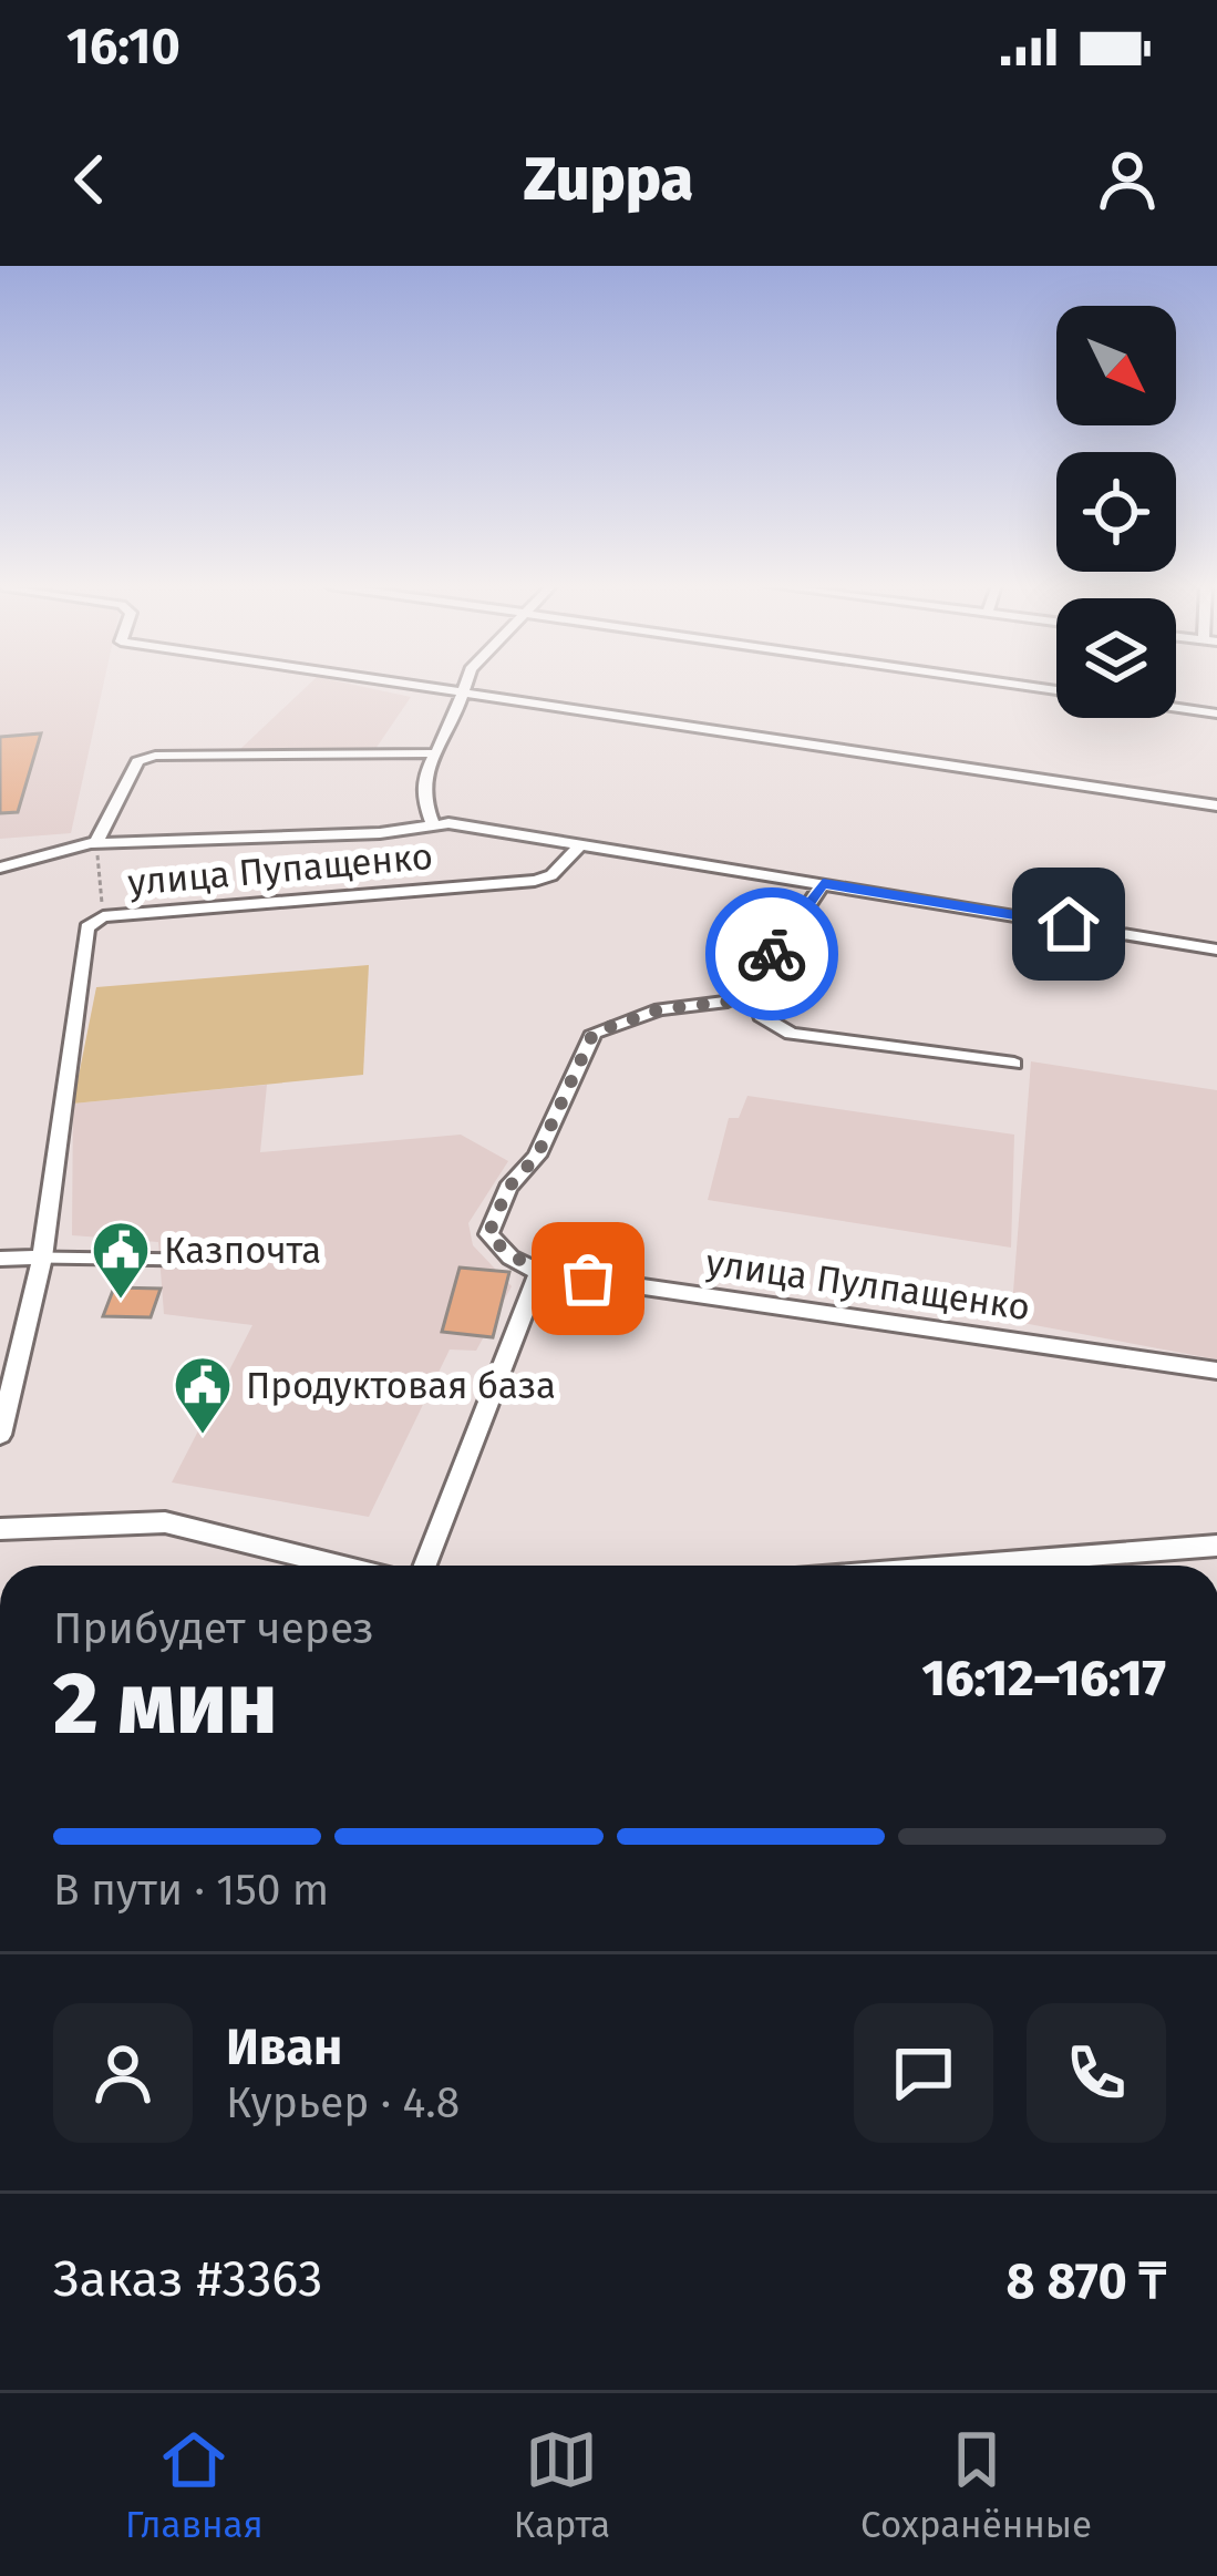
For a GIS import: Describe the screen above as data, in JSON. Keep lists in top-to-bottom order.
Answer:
{
  "streets": {
    "street": ["улица Пупащенко", "улица Пулпащенко"]
  },
  "places": {
    "public building": ["Казпочта", "Продуктовая база"]
  },
  "north": "bottom right",
  "page": {
    "status": "16:10",
    "header": "Zuppa",
    "heading": ["2 мин", "Прибудет через", "16:12–16:17"],
    "panel": [
      "Иван",
      "Курьер · 4.8",
      "Заказ #3363",
      "8 870 ₸"
    ],
    "bar": "В пути · 150 m",
    "tabs": ["Главная", "Карта", "Сохранённые"]
  }
}
